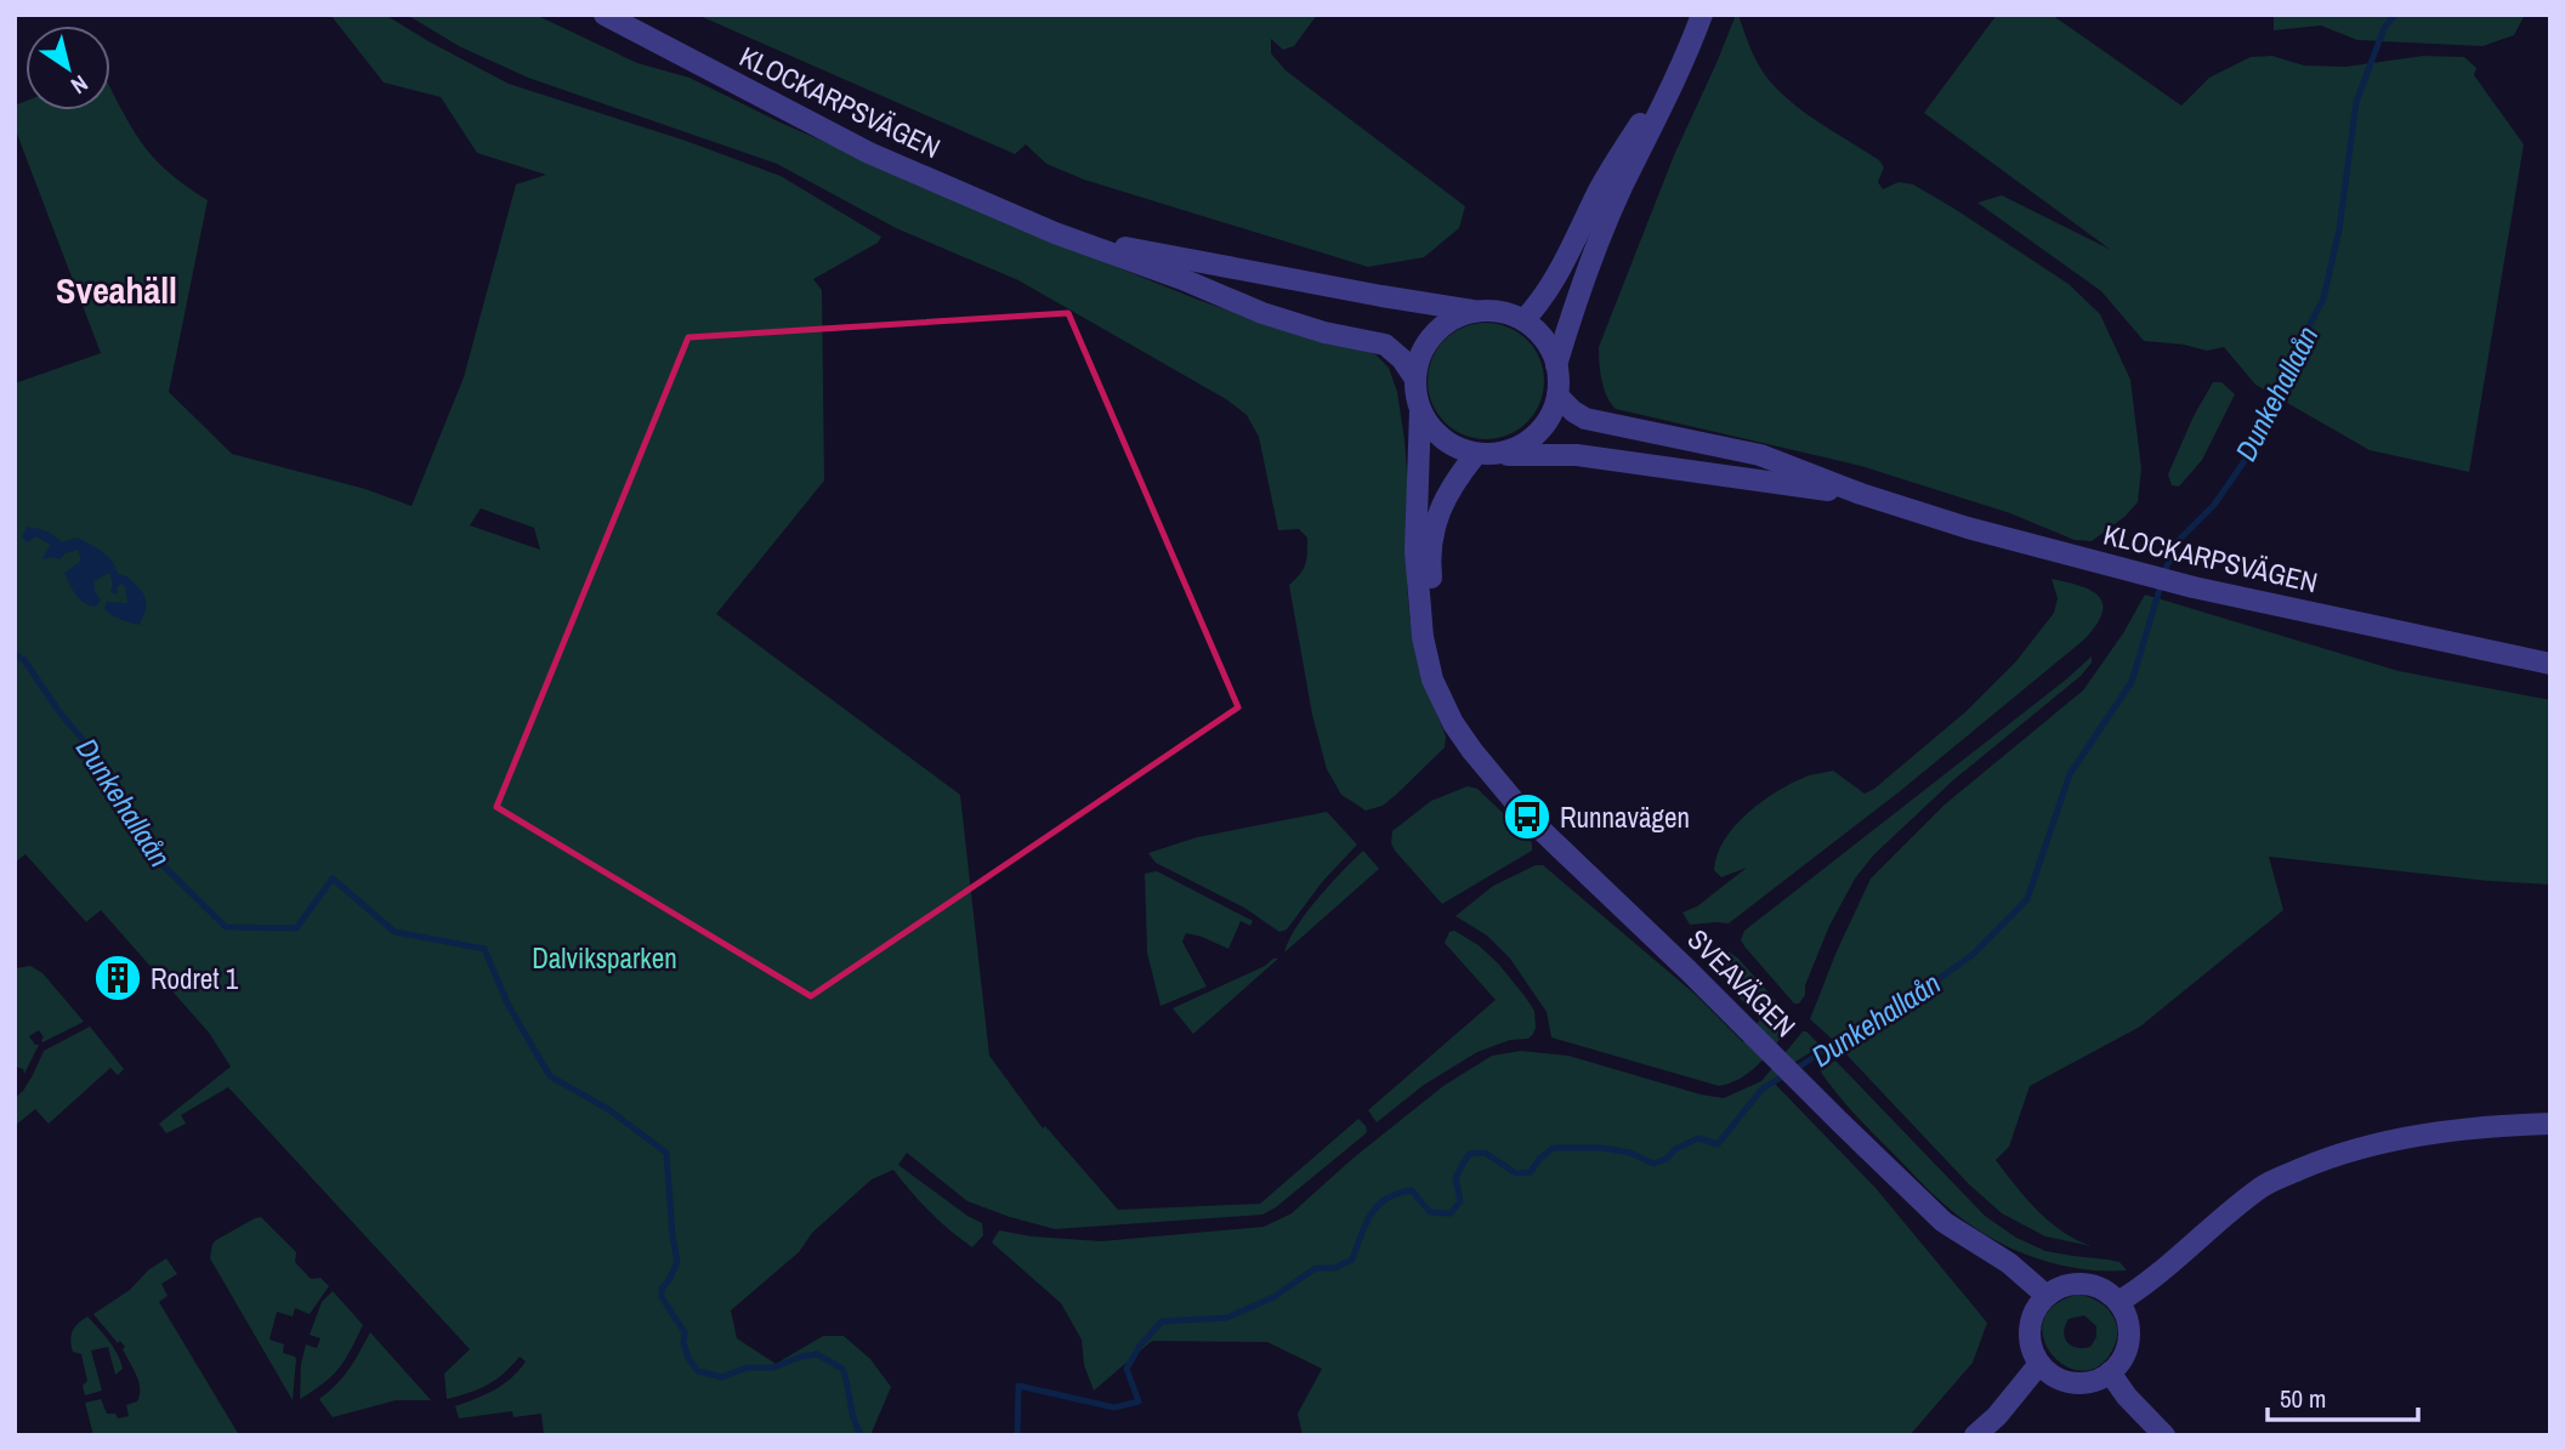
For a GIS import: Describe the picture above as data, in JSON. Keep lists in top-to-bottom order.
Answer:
{
  "streets": {
    "street": ["KLOCKARPSVÄGEN", "SVEAVÄGEN"]
  },
  "districts": ["Sveahäll"],
  "water": ["Dunkehallaån"],
  "parks": ["Dalviksparken"],
  "places": {
    "bus stop": ["Runnavägen"],
    "building": ["Rodret 1"]
  },
  "scale_bar": "50 m",
  "north": "bottom right"
}
